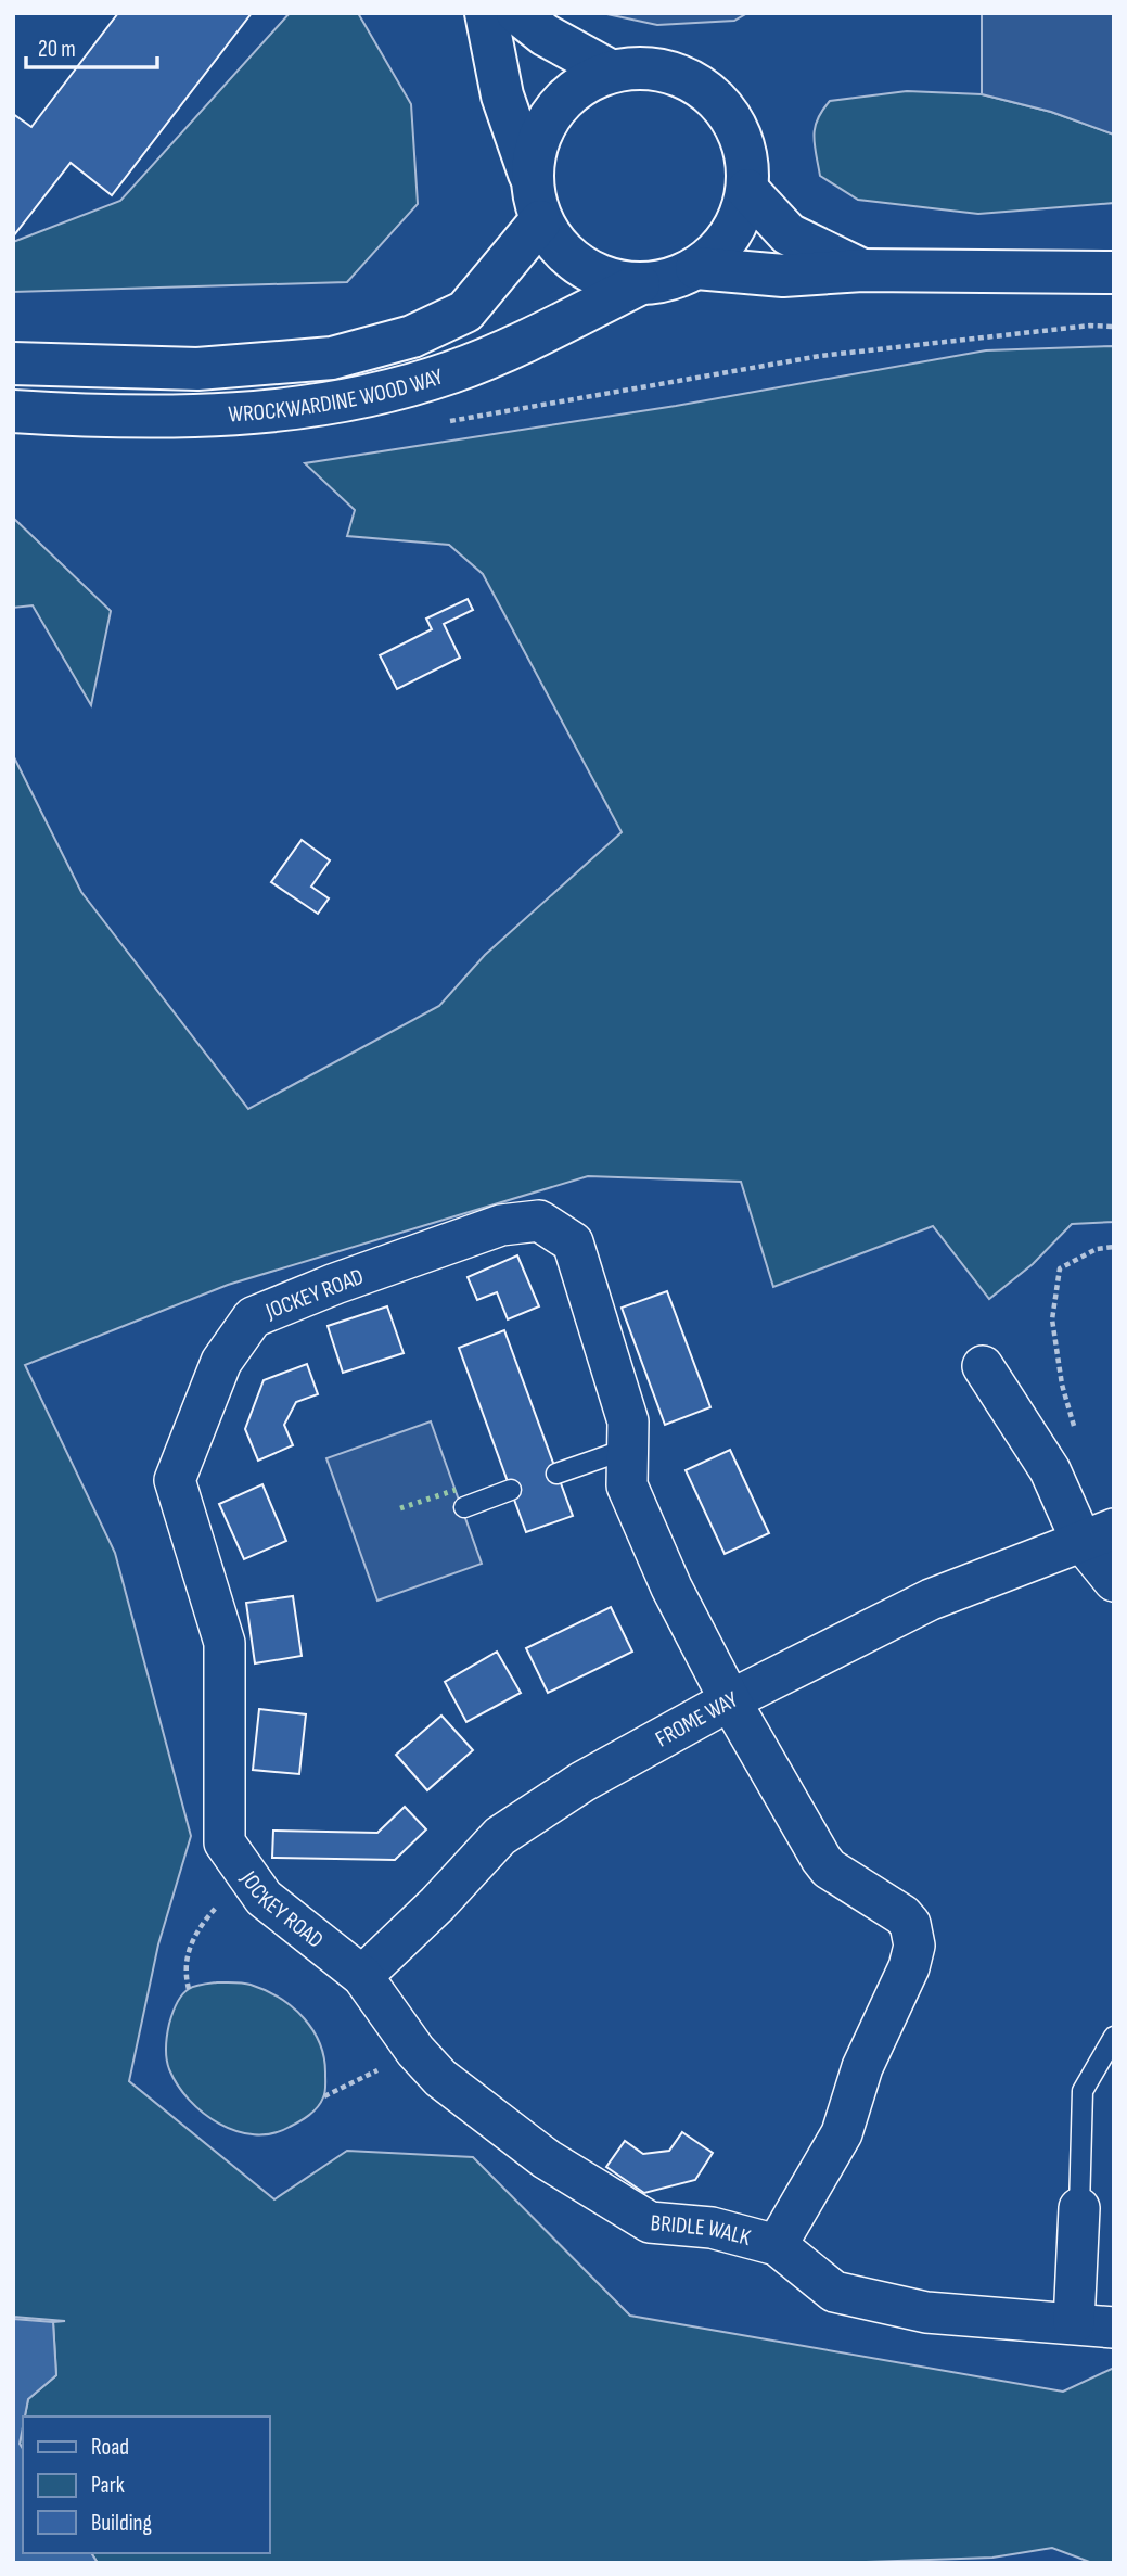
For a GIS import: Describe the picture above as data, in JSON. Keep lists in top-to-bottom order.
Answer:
{
  "streets": {
    "main road": ["WROCKWARDINE WOOD WAY"],
    "street": ["JOCKEY ROAD", "FROME WAY", "BRIDLE WALK"]
  },
  "crossings": [
    ["JOCKEY ROAD", "FROME WAY"],
    ["JOCKEY ROAD", "BRIDLE WALK"],
    ["FROME WAY", "BRIDLE WALK"]
  ],
  "legend": ["Road", "Park", "Building"],
  "scale_bar": "20 m"
}
